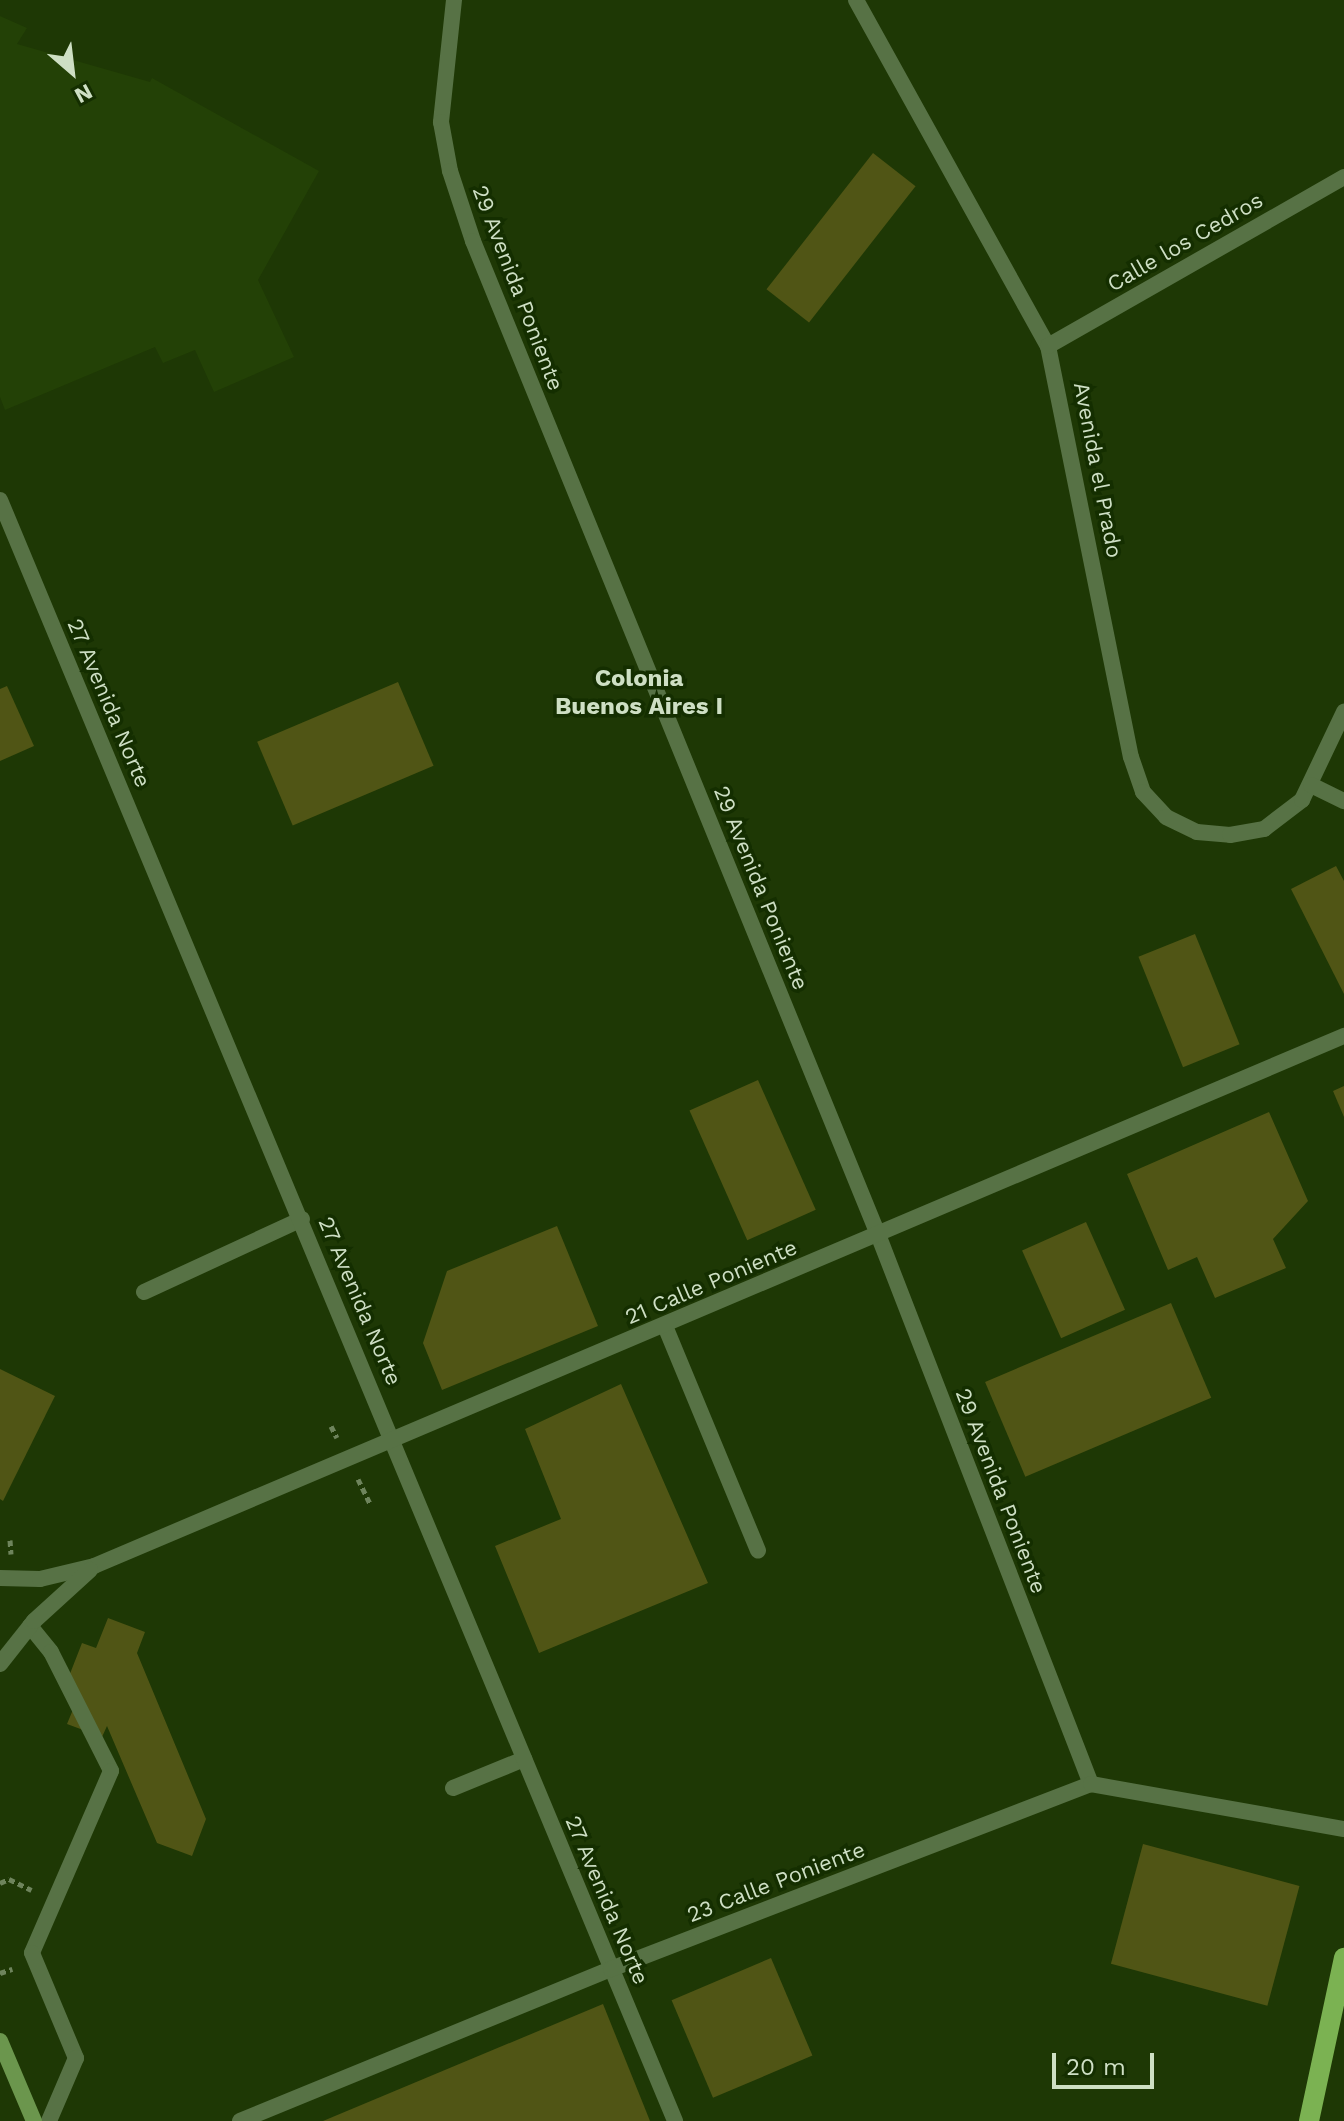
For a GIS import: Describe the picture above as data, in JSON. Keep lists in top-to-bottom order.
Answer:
{
  "streets": {
    "street": [
      "Calle los Cedros",
      "29 Avenida Poniente",
      "Avenida el Prado",
      "27 Avenida Norte",
      "21 Calle Poniente",
      "23 Calle Poniente"
    ]
  },
  "crossings": [
    ["Calle los Cedros", "Avenida el Prado"],
    ["29 Avenida Poniente", "21 Calle Poniente"],
    ["29 Avenida Poniente", "23 Calle Poniente"],
    ["27 Avenida Norte", "21 Calle Poniente"],
    ["27 Avenida Norte", "23 Calle Poniente"]
  ],
  "districts": ["Colonia Buenos Aires I"],
  "scale_bar": "20 m",
  "north": "bottom right"
}
